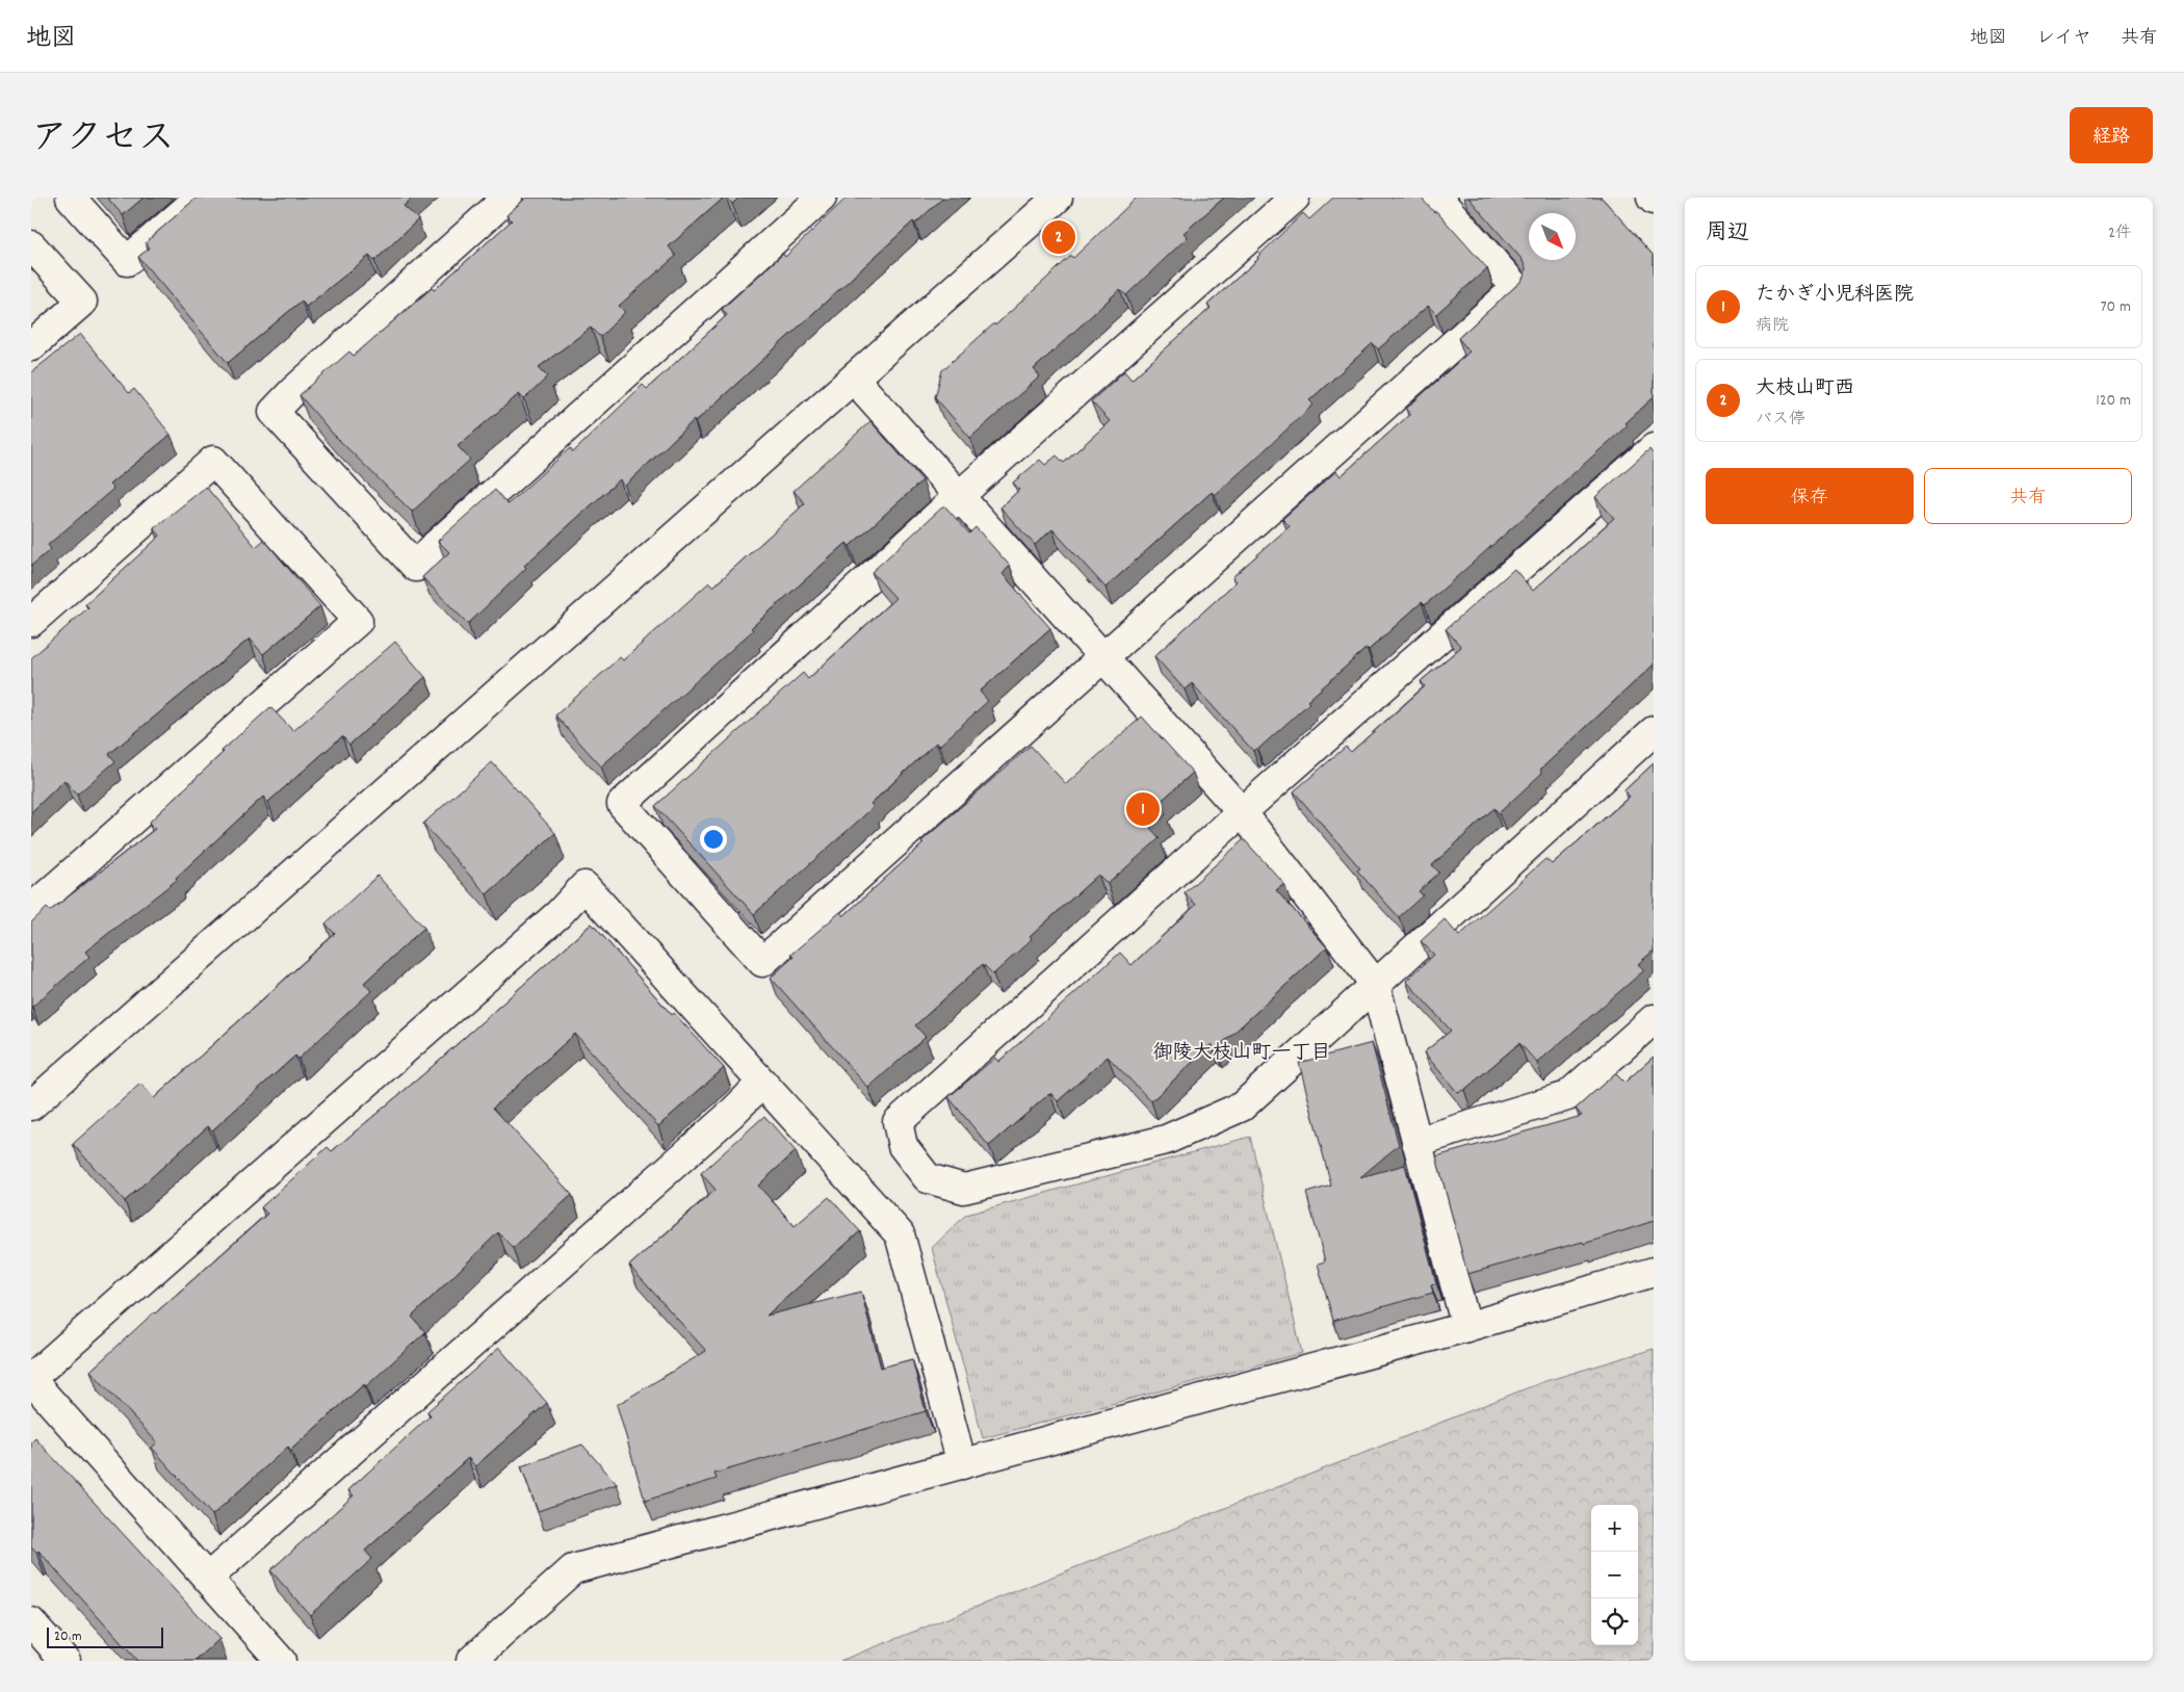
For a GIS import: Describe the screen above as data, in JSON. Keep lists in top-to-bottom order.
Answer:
{
  "districts": ["御陵大枝山町一丁目"],
  "scale_bar": "20 m",
  "north": "bottom right",
  "page": {
    "header": "地図",
    "nav": ["地図", "レイヤ", "共有"],
    "title": "アクセス",
    "buttons": [
      "経路",
      ["保存", "共有"]
    ],
    "heading": ["周辺", "2件"],
    "pins": ["2", "1"],
    "list": [
      {
        "mark": "1",
        "name": "たかぎ小児科医院",
        "note": "病院",
        "value": "70 m"
      },
      {
        "mark": "2",
        "name": "大枝山町西",
        "note": "バス停",
        "value": "120 m"
      }
    ],
    "map_buttons": ["+", "−"],
    "scale": "20 m"
  }
}
